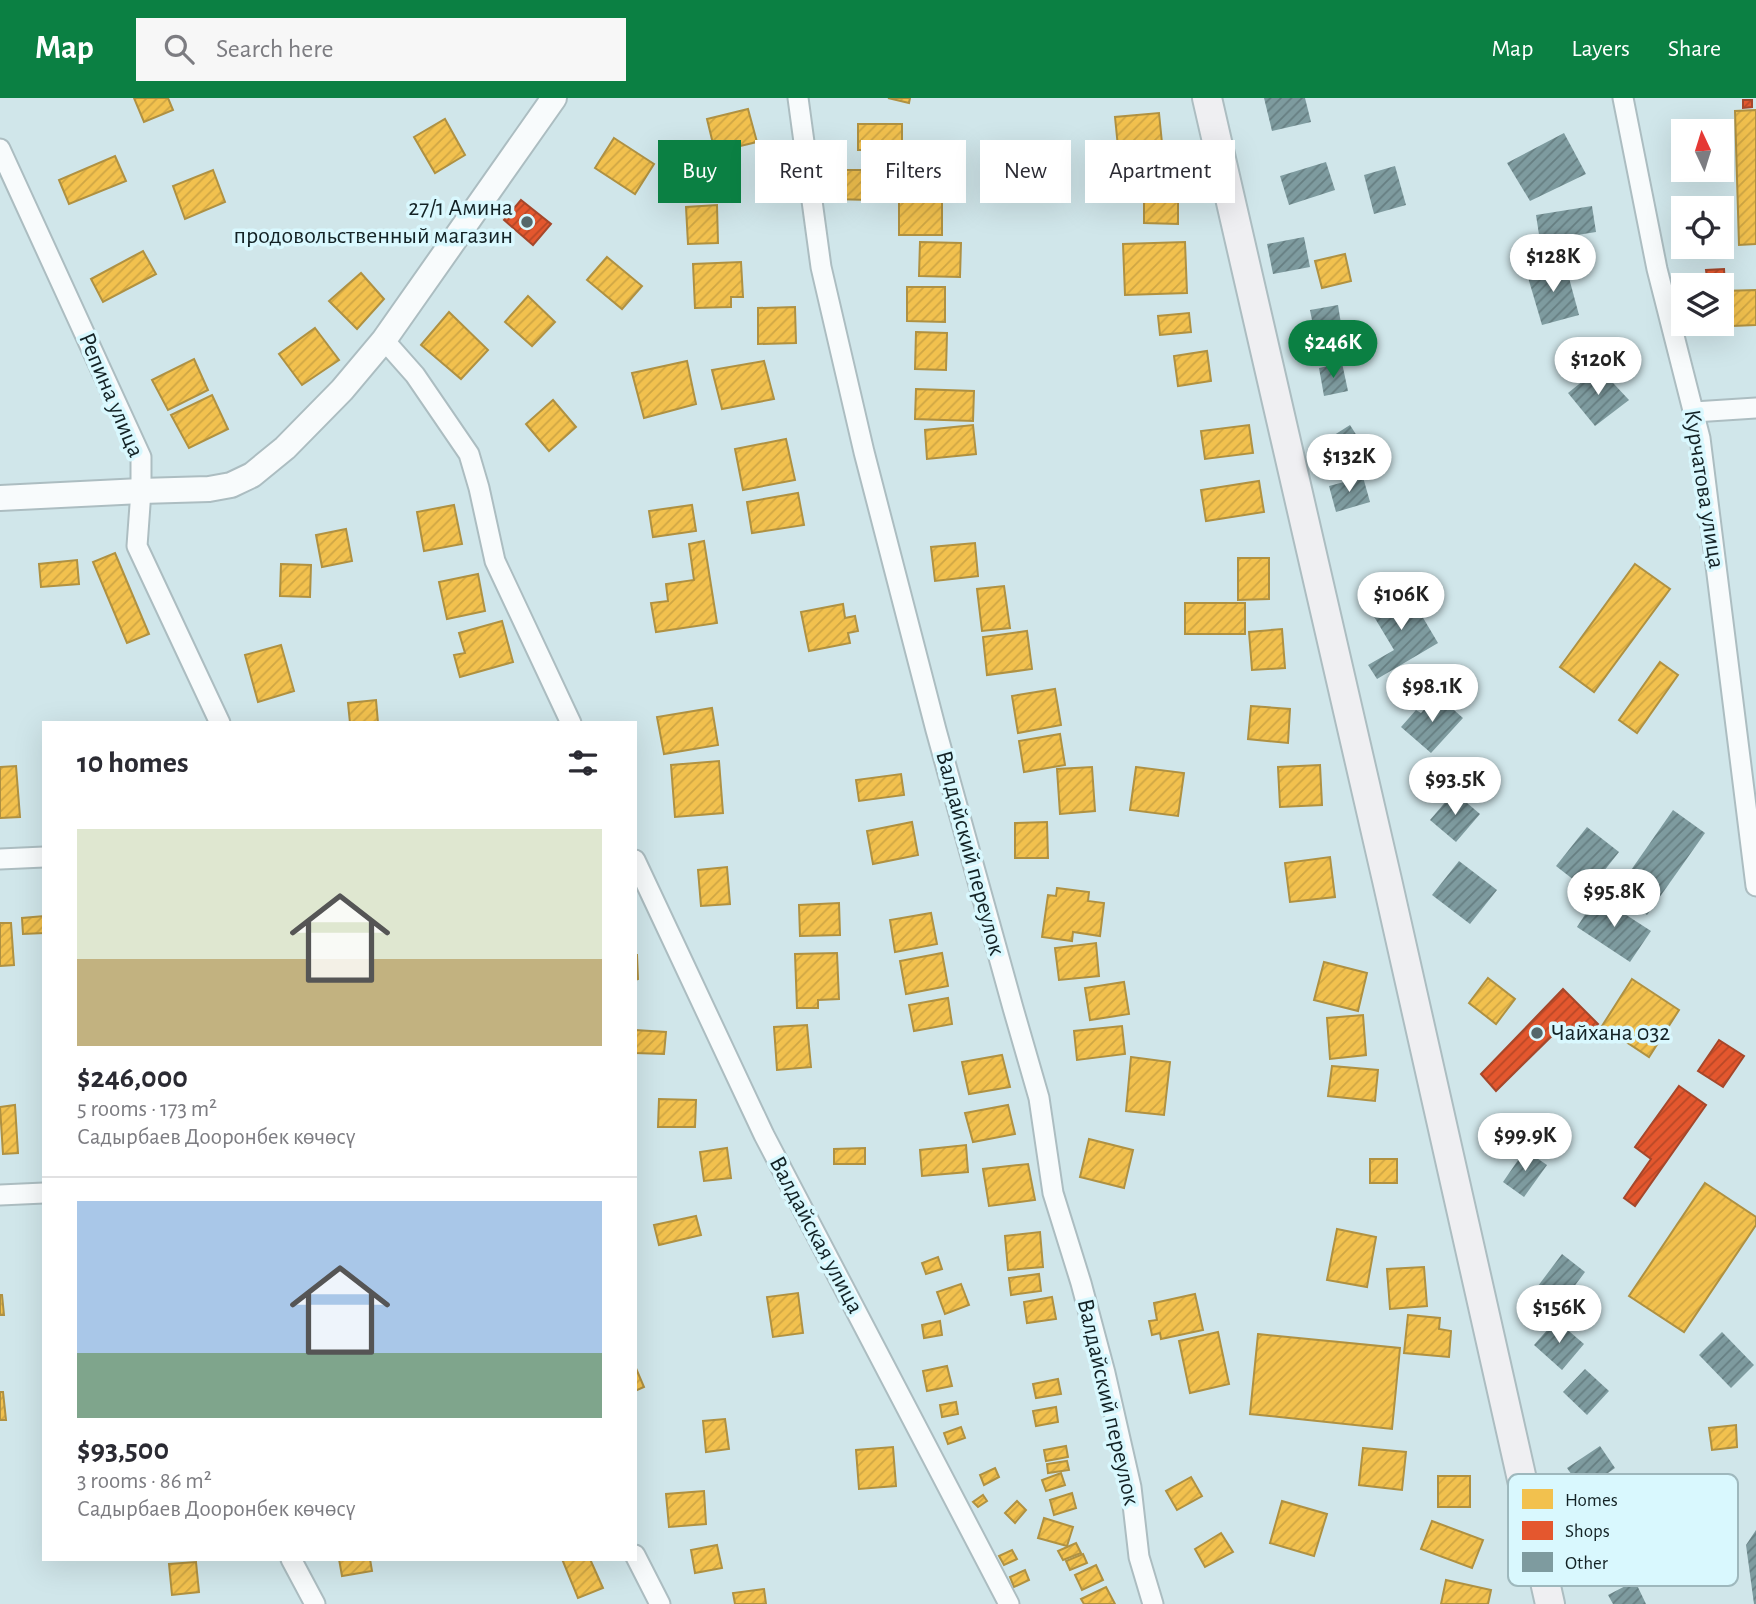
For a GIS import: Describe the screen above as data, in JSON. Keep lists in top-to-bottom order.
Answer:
{
  "streets": {
    "street": [
      "Репина улица",
      "Курчатова улица",
      "Валдайский переулок",
      "Валдайская улица"
    ]
  },
  "places": ["27/1 Амина продовольственный магазин", "Чайхана 032"],
  "legend": ["Homes", "Shops", "Other"],
  "north": "top",
  "page": {
    "header": "Map",
    "search": "Search here",
    "nav": ["Map", "Layers", "Share"],
    "chip": [
      "Buy",
      "Rent",
      "Filters",
      "New",
      "Apartment"
    ],
    "price": [
      "$128K",
      "$246K",
      "$120K",
      "$132K",
      "$106K",
      "$98.1K",
      "$93.5K",
      "$95.8K",
      "$99.9K",
      "$156K"
    ],
    "heading": "10 homes",
    "list": [
      {
        "name": "$246,000",
        "note": "5 rooms · 173 m² · Садырбаев Дооронбек көчөсү"
      },
      {
        "name": "$93,500",
        "note": "3 rooms · 86 m² · Садырбаев Дооронбек көчөсү"
      }
    ]
  }
}
